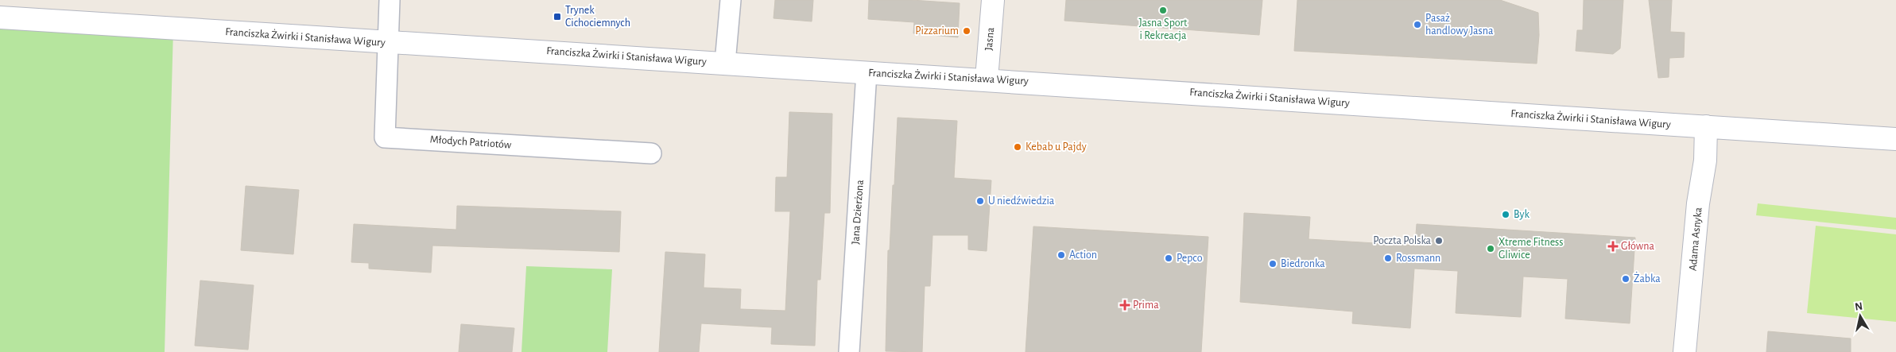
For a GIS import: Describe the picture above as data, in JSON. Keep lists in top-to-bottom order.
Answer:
{
  "streets": {
    "street": [
      "Franciszka Żwirki i Stanisława Wigury",
      "Jasna",
      "Młodych Patriotów",
      "Jana Dzierżona",
      "Adama Asnyka"
    ]
  },
  "crossings": [
    ["Franciszka Żwirki i Stanisława Wigury", "Jasna"],
    ["Franciszka Żwirki i Stanisława Wigury", "Młodych Patriotów"],
    ["Franciszka Żwirki i Stanisława Wigury", "Jana Dzierżona"],
    ["Franciszka Żwirki i Stanisława Wigury", "Adama Asnyka"]
  ],
  "places": {
    "other": [
      "Jasna Sport i Rekreacja",
      "Pasaż handlowy Jasna",
      "Pizzarium",
      "Kebab u Pajdy",
      "U niedźwiedzia",
      "Byk",
      "Poczta Polska",
      "Xtreme Fitness Gliwice",
      "Action",
      "Pepco",
      "Rossmann",
      "Biedronka",
      "Żabka"
    ],
    "transit": ["Trynek Cichociemnych"],
    "health": ["Główna", "Prima"]
  },
  "north": "top"
}
